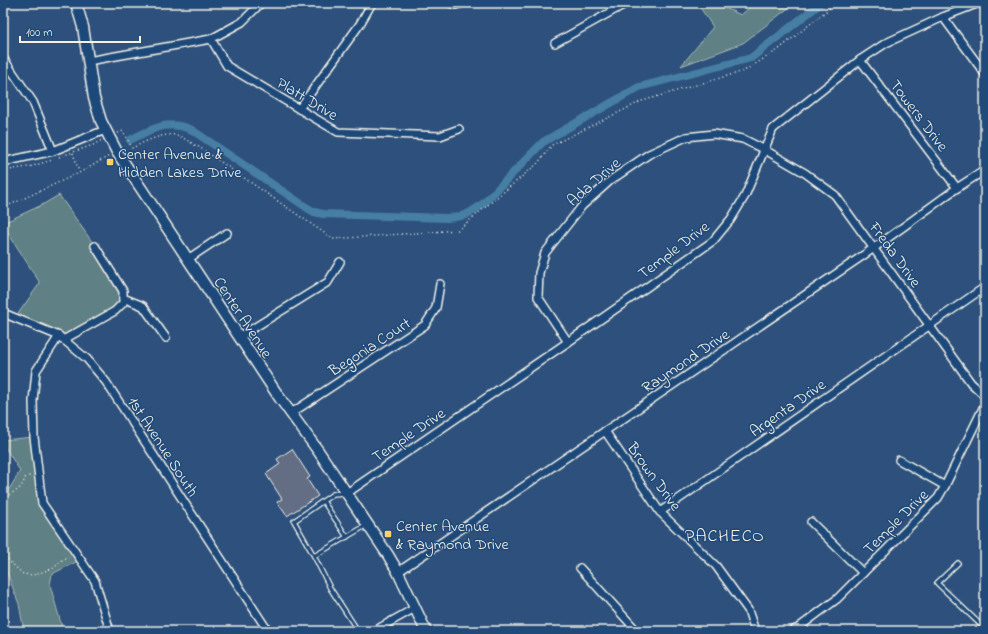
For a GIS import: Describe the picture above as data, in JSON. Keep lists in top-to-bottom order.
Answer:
{
  "streets": {
    "street": [
      "Platt Drive",
      "Towers Drive",
      "Ada Drive",
      "Temple Drive",
      "Freda Drive",
      "Center Avenue",
      "Begonia Court",
      "Raymond Drive",
      "Argenta Drive",
      "1st Avenue South",
      "Brown Drive"
    ]
  },
  "crossings": [
    ["Towers Drive", "Temple Drive"],
    ["Towers Drive", "Raymond Drive"],
    ["Ada Drive", "Temple Drive"],
    ["Ada Drive", "Freda Drive"],
    ["Temple Drive", "Freda Drive"],
    ["Temple Drive", "Center Avenue"],
    ["Freda Drive", "Raymond Drive"],
    ["Freda Drive", "Argenta Drive"],
    ["Center Avenue", "Begonia Court"],
    ["Center Avenue", "Raymond Drive"],
    ["Raymond Drive", "Brown Drive"],
    ["Argenta Drive", "Brown Drive"]
  ],
  "districts": ["PACHECO"],
  "places": {
    "transit": ["Center Avenue & Hidden Lakes Drive", "Center Avenue & Raymond Drive"]
  },
  "scale_bar": "100 m"
}
